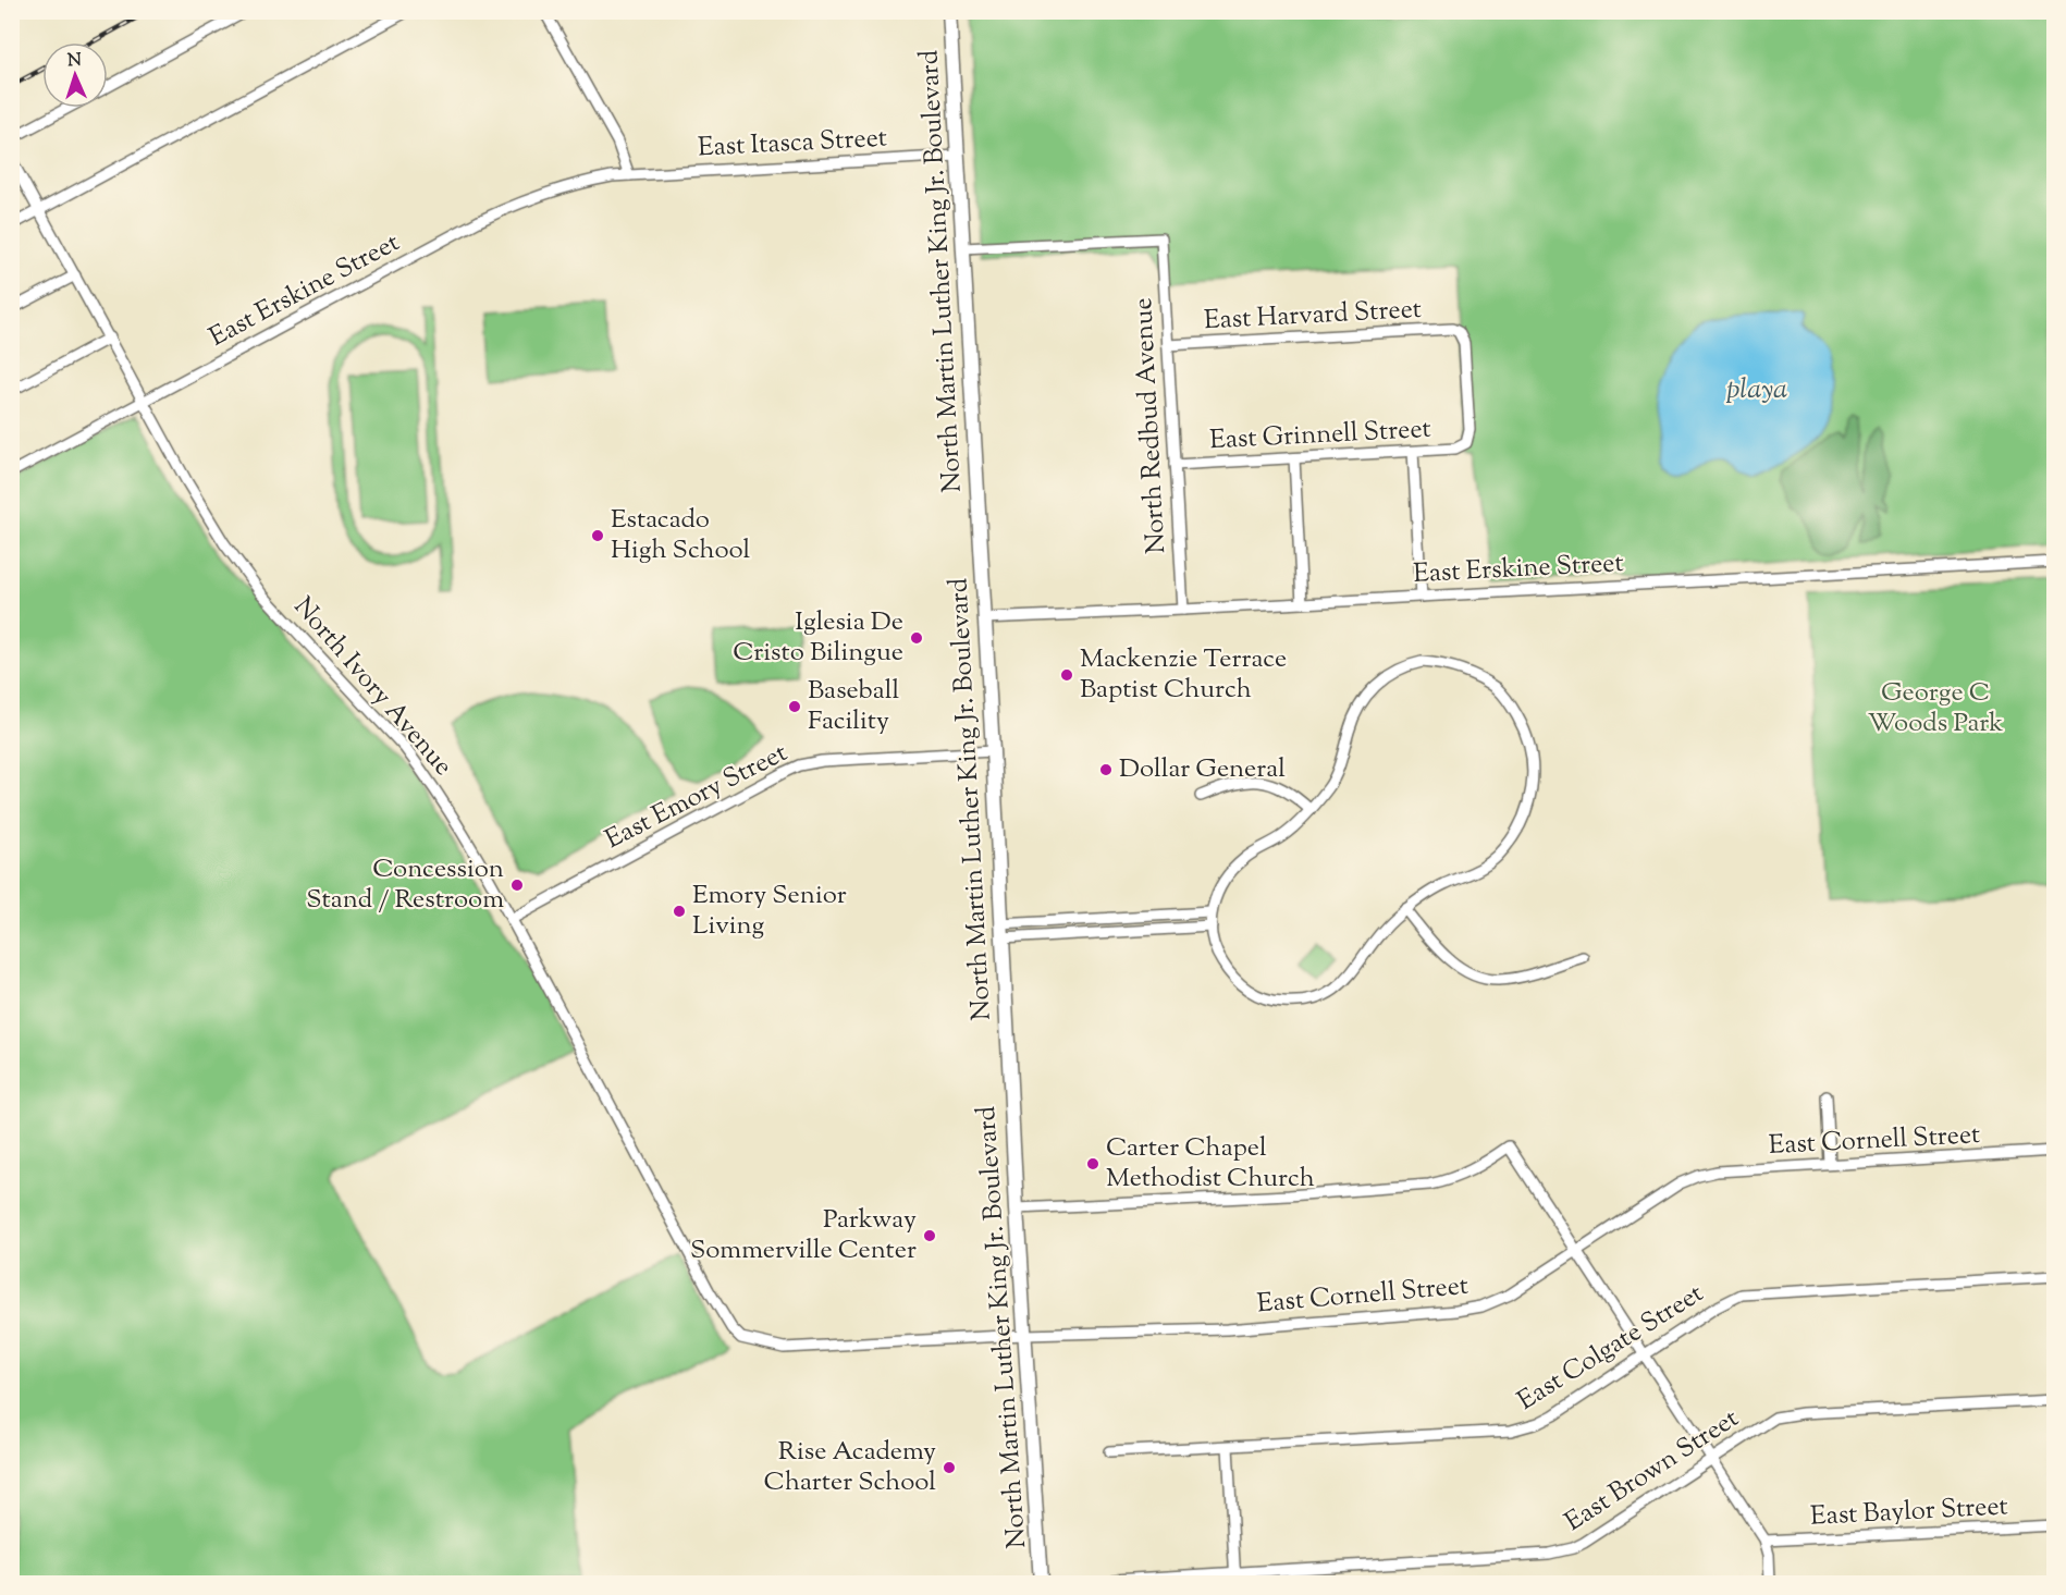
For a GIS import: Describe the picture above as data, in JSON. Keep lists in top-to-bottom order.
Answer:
{
  "streets": {
    "main road": ["North Martin Luther King Jr. Boulevard"],
    "street": [
      "East Itasca Street",
      "East Erskine Street",
      "East Harvard Street",
      "North Redbud Avenue",
      "East Grinnell Street",
      "North Ivory Avenue",
      "East Emory Street",
      "East Cornell Street",
      "East Colgate Street",
      "East Brown Street",
      "East Baylor Street"
    ]
  },
  "crossings": [
    ["East Itasca Street", "North Martin Luther King Jr. Boulevard"],
    ["East Itasca Street", "East Erskine Street"],
    ["North Martin Luther King Jr. Boulevard", "East Erskine Street"],
    ["North Martin Luther King Jr. Boulevard", "North Redbud Avenue"],
    ["North Martin Luther King Jr. Boulevard", "East Emory Street"],
    ["North Martin Luther King Jr. Boulevard", "East Cornell Street"],
    ["East Erskine Street", "North Redbud Avenue"],
    ["East Erskine Street", "North Ivory Avenue"],
    ["East Harvard Street", "North Redbud Avenue"],
    ["East Harvard Street", "East Grinnell Street"],
    ["North Redbud Avenue", "East Grinnell Street"],
    ["North Ivory Avenue", "East Emory Street"],
    ["North Ivory Avenue", "East Cornell Street"]
  ],
  "water": ["playa"],
  "parks": ["George C Woods Park"],
  "places": [
    "Estacado High School",
    "Iglesia De Cristo Bilingue",
    "Mackenzie Terrace Baptist Church",
    "Baseball Facility",
    "Dollar General",
    "Concession Stand / Restroom",
    "Emory Senior Living",
    "Carter Chapel Methodist Church",
    "Parkway Sommerville Center",
    "Rise Academy Charter School"
  ],
  "north": "top"
}
